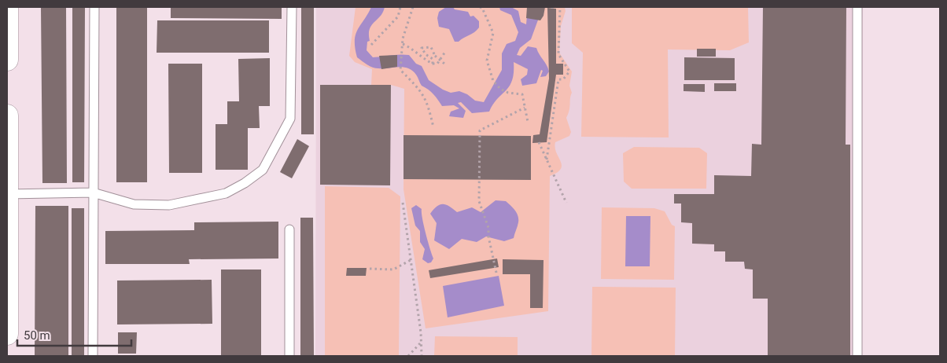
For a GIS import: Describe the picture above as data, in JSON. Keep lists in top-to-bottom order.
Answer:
{
  "scale_bar": "50 m"
}
